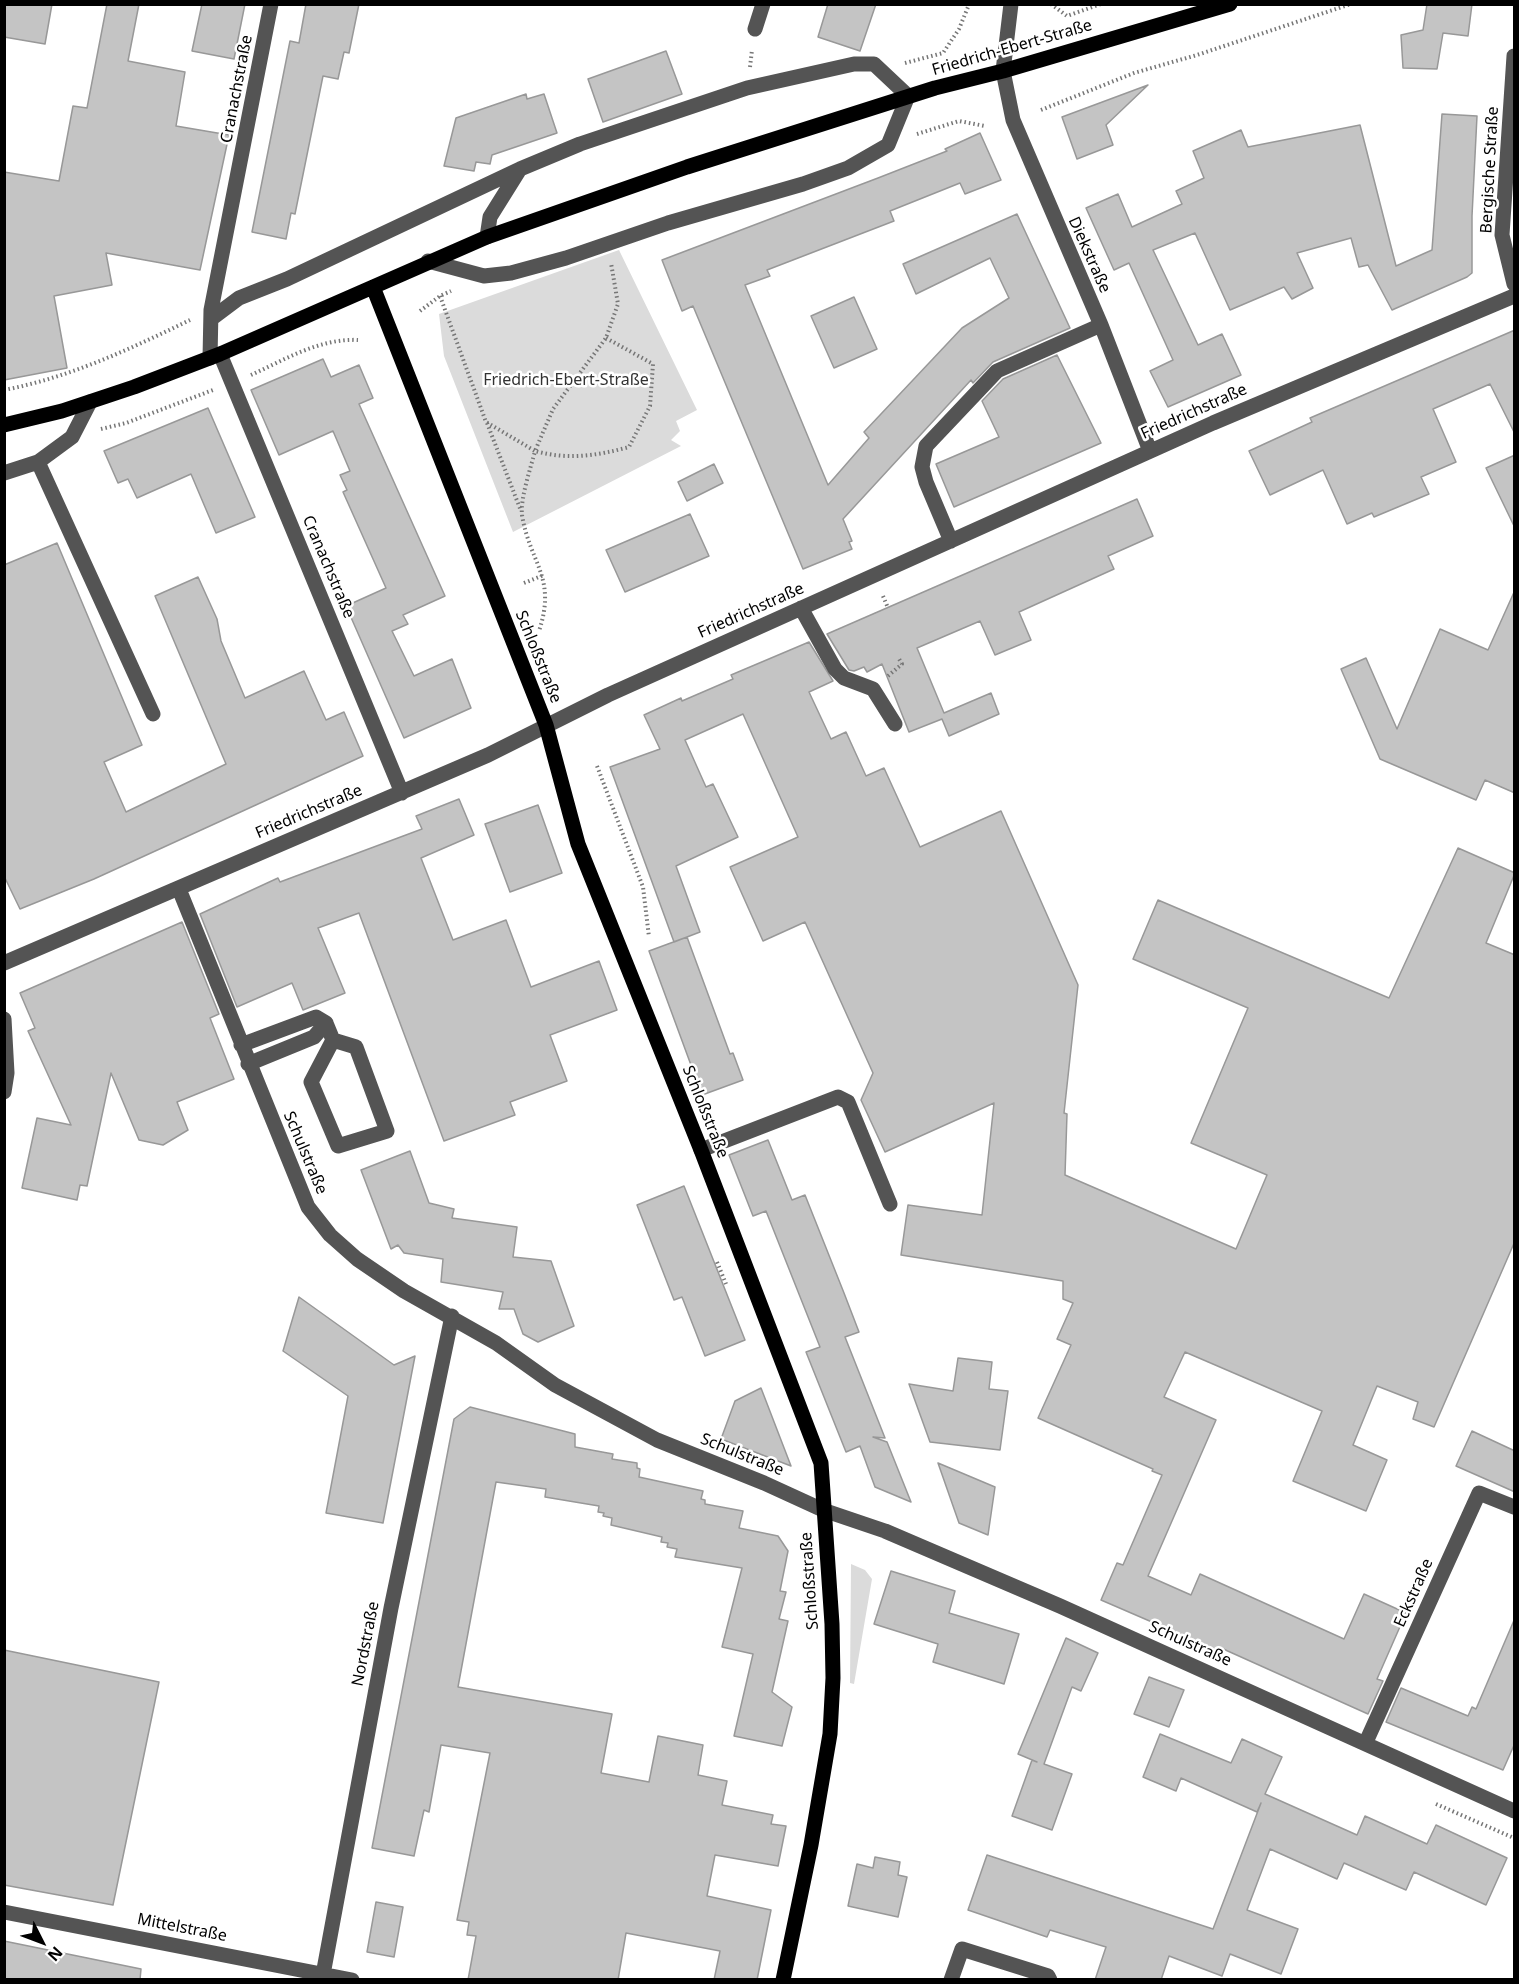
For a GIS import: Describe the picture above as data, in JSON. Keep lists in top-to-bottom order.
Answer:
{
  "streets": {
    "main road": ["Friedrich-Ebert-Straße", "Schloßstraße"],
    "street": [
      "Cranachstraße",
      "Bergische Straße",
      "Diekstraße",
      "Friedrichstraße",
      "Schulstraße",
      "Eckstraße",
      "Nordstraße",
      "Mittelstraße"
    ]
  },
  "crossings": [
    ["Friedrich-Ebert-Straße", "Cranachstraße"],
    ["Friedrich-Ebert-Straße", "Diekstraße"],
    ["Friedrich-Ebert-Straße", "Schloßstraße"],
    ["Cranachstraße", "Friedrichstraße"],
    ["Diekstraße", "Friedrichstraße"],
    ["Friedrichstraße", "Schloßstraße"],
    ["Friedrichstraße", "Schulstraße"],
    ["Schloßstraße", "Schulstraße"],
    ["Schulstraße", "Eckstraße"],
    ["Schulstraße", "Nordstraße"],
    ["Nordstraße", "Mittelstraße"]
  ],
  "parks": ["Friedrich-Ebert-Straße"],
  "north": "bottom right"
}
